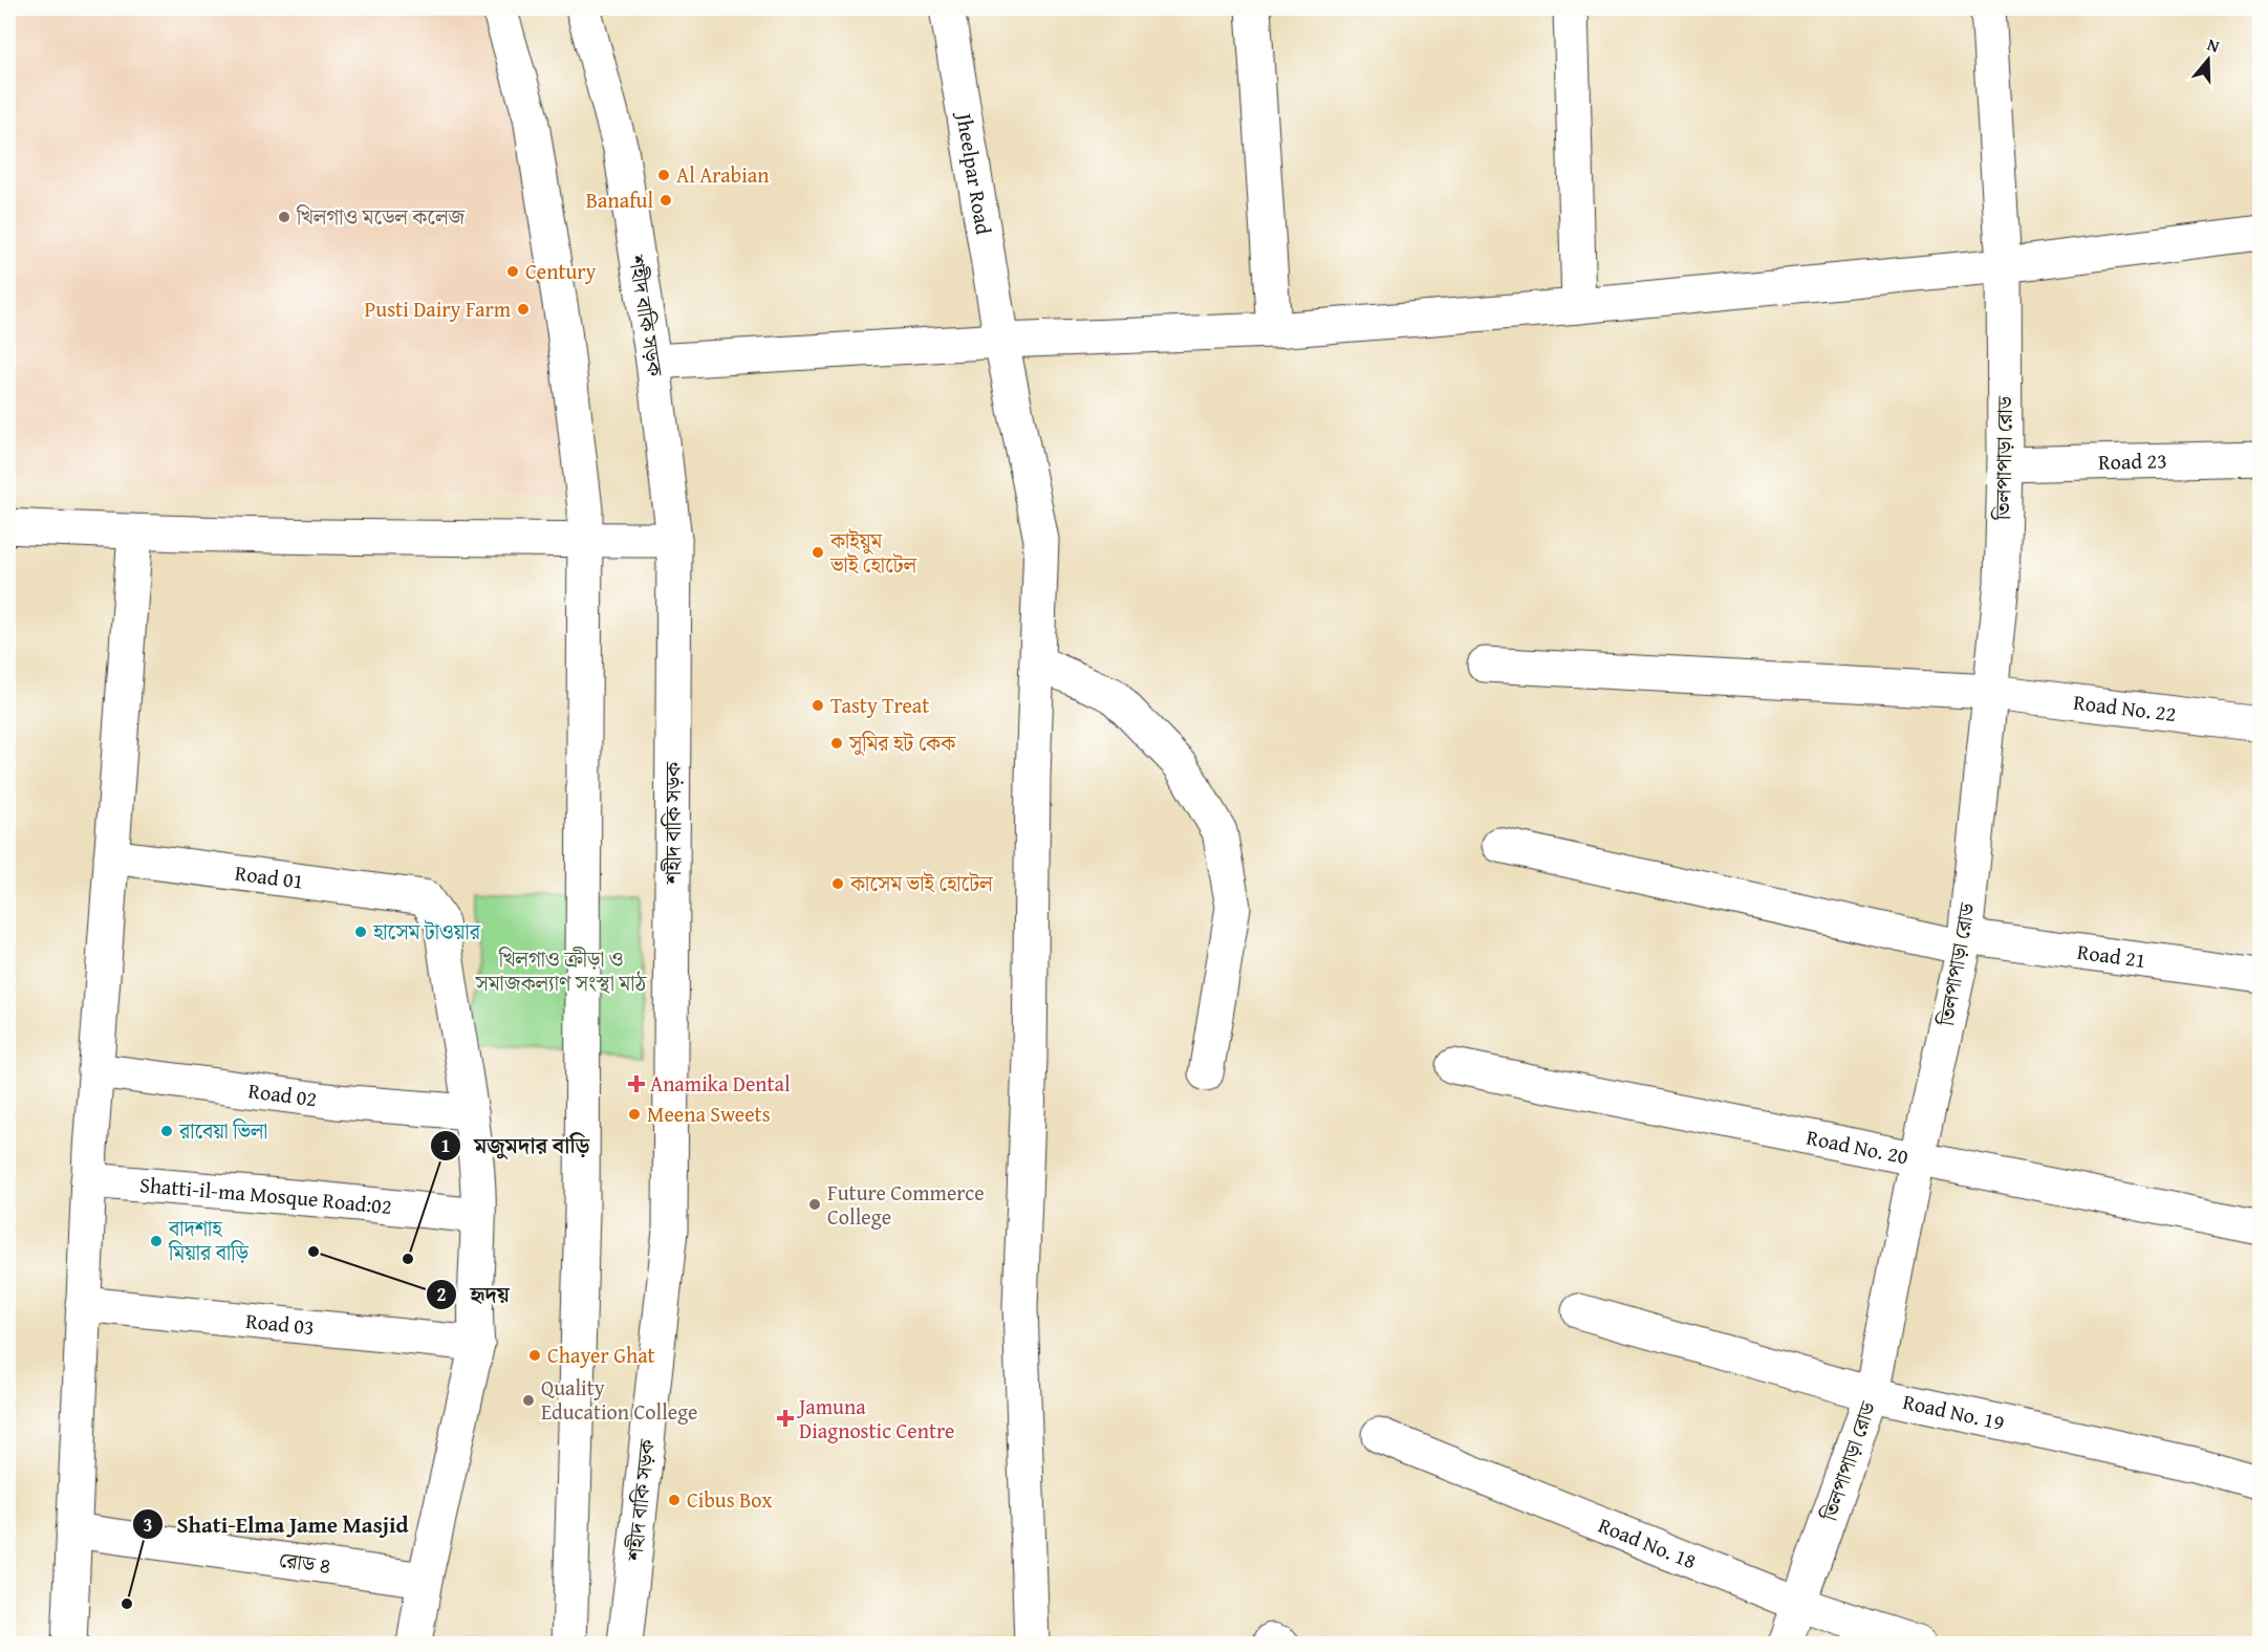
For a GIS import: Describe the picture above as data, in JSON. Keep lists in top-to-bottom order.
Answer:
{
  "streets": {
    "street": [
      "Jheelpar Road",
      "শহীদ বাকি সড়ক",
      "তিলপাপাড়া রোড",
      "Road 23",
      "Road No. 22",
      "Road 01",
      "Road 21",
      "Road 02",
      "Road No. 20",
      "Shatti-il-ma Mosque Road:02",
      "Road 03",
      "Road No. 19",
      "Road No. 18",
      "রোড ৪"
    ]
  },
  "crossings": [
    ["তিলপাপাড়া রোড", "Road 23"],
    ["তিলপাপাড়া রোড", "Road No. 22"],
    ["তিলপাপাড়া রোড", "Road 21"],
    ["তিলপাপাড়া রোড", "Road No. 20"],
    ["তিলপাপাড়া রোড", "Road No. 19"],
    ["তিলপাপাড়া রোড", "Road No. 18"],
    ["Road 01", "Road 02"]
  ],
  "parks": ["খিলগাও ক্রীড়া ও সমাজকল্যাণ সংস্থা মাঠ"],
  "places": {
    "other": [
      "Al Arabian",
      "Banaful",
      "খিলগাও মডেল কলেজ",
      "Century",
      "Pusti Dairy Farm",
      "কাইয়ুম ভাই হোটেল",
      "Tasty Treat",
      "সুমির হট কেক",
      "কাসেম ভাই হোটেল",
      "হাসেম টাওয়ার",
      "Meena Sweets",
      "রাবেয়া ভিলা",
      "Future Commerce College",
      "বাদশাহ মিয়ার বাড়ি",
      "হৃদয়",
      "মজুমদার বাড়ি",
      "Chayer Ghat",
      "Quality Education College",
      "Cibus Box",
      "Shati-Elma Jame Masjid"
    ],
    "health": ["Anamika Dental", "Jamuna Diagnostic Centre"]
  },
  "north": "top"
}
